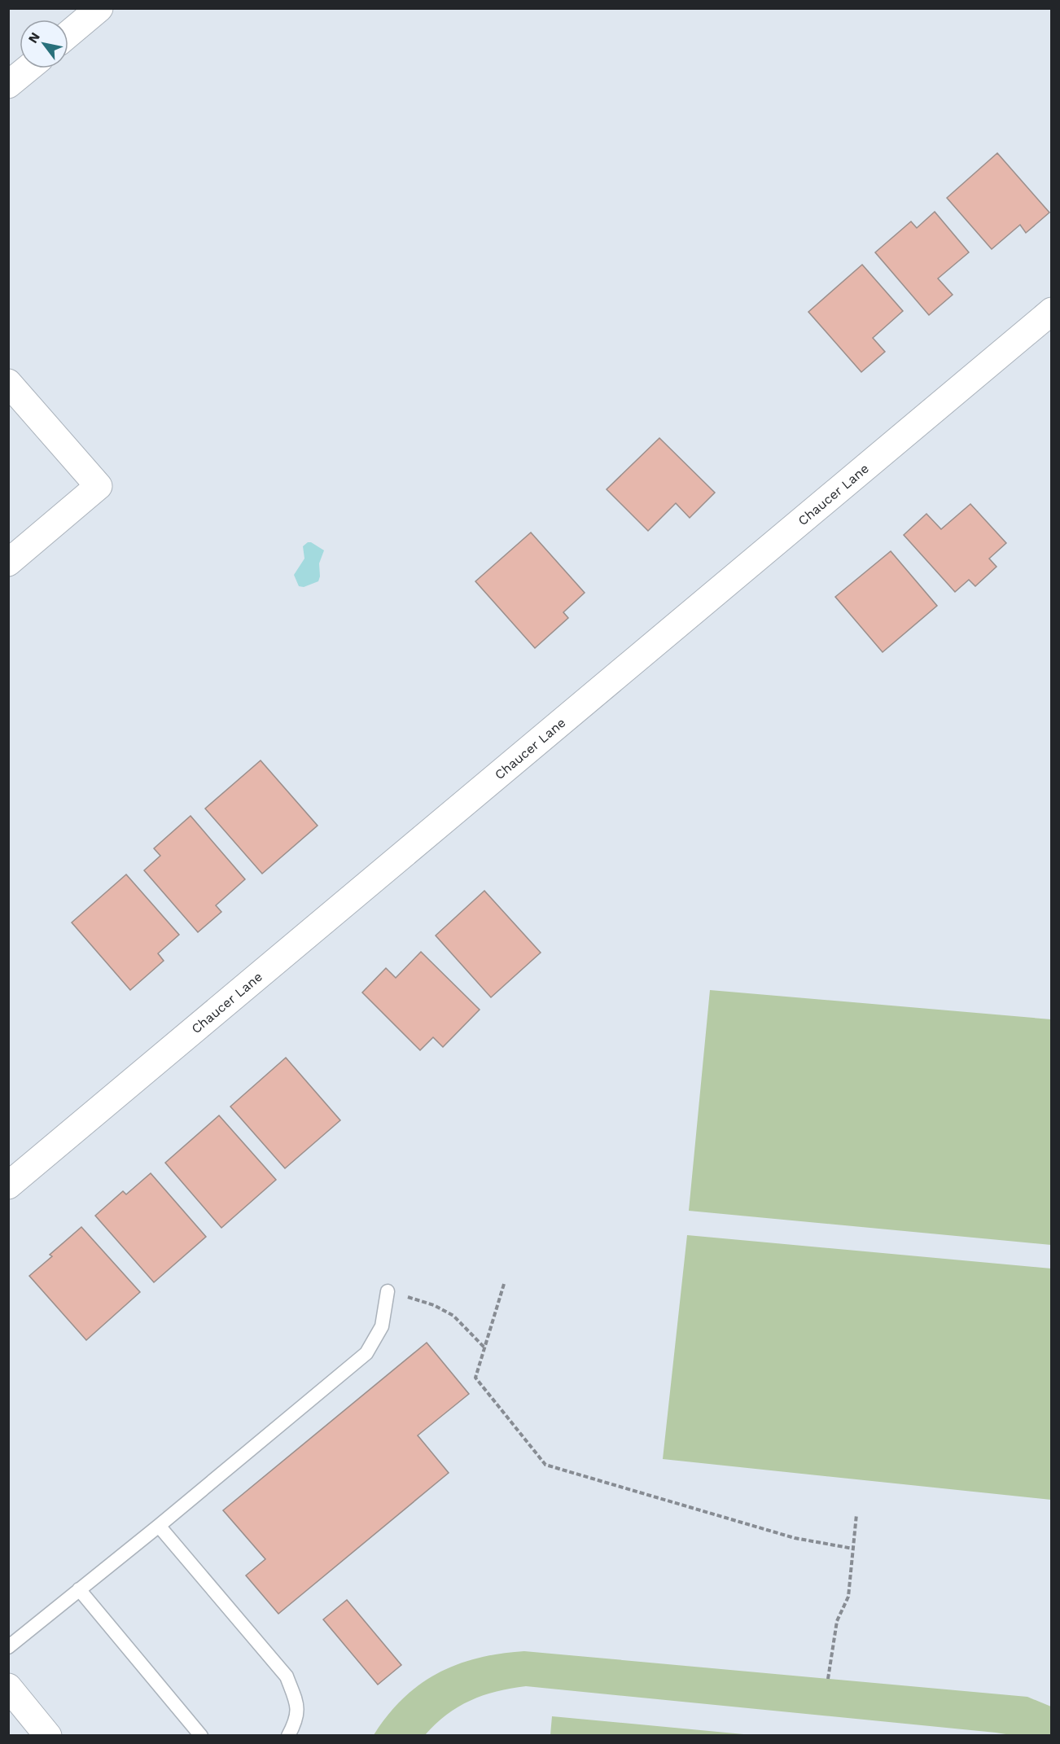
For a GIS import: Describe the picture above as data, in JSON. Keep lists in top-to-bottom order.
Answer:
{
  "streets": {
    "street": ["Chaucer Lane"]
  },
  "north": "top left"
}
